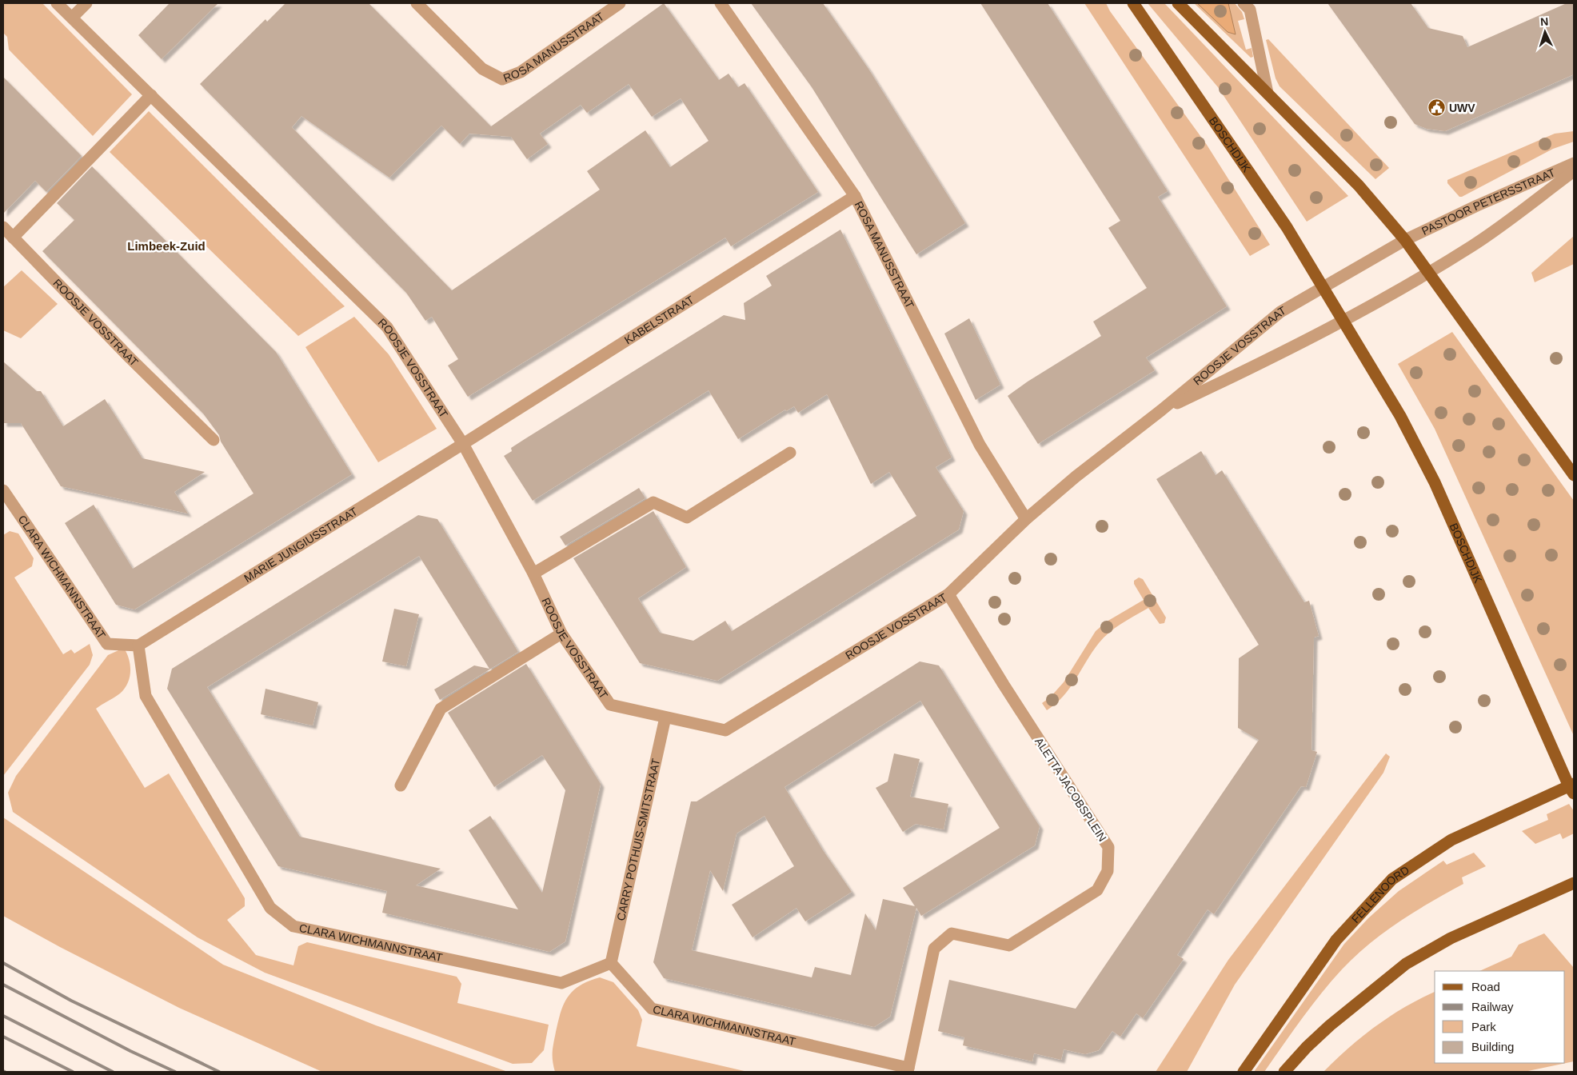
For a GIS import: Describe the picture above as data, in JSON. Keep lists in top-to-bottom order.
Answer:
{
  "streets": {
    "main road": ["BOSCHDIJK", "FELLENOORD"],
    "street": [
      "ROSA MANUSSTRAAT",
      "PASTOOR PETERSSTRAAT",
      "KABELSTRAAT",
      "ROOSJE VOSSTRAAT",
      "MARIE JUNGIUSSTRAAT",
      "CLARA WICHMANNSTRAAT",
      "ALETTA JACOBSPLEIN",
      "CARRY POTHUIS-SMITSTRAAT"
    ]
  },
  "crossings": [
    ["ROSA MANUSSTRAAT", "KABELSTRAAT"],
    ["ROSA MANUSSTRAAT", "ROOSJE VOSSTRAAT"],
    ["BOSCHDIJK", "ROOSJE VOSSTRAAT"],
    ["BOSCHDIJK", "FELLENOORD"],
    ["KABELSTRAAT", "ROOSJE VOSSTRAAT"],
    ["KABELSTRAAT", "MARIE JUNGIUSSTRAAT"],
    ["ROOSJE VOSSTRAAT", "MARIE JUNGIUSSTRAAT"],
    ["ROOSJE VOSSTRAAT", "ALETTA JACOBSPLEIN"],
    ["ROOSJE VOSSTRAAT", "CARRY POTHUIS-SMITSTRAAT"],
    ["MARIE JUNGIUSSTRAAT", "CLARA WICHMANNSTRAAT"],
    ["CLARA WICHMANNSTRAAT", "ALETTA JACOBSPLEIN"],
    ["CLARA WICHMANNSTRAAT", "CARRY POTHUIS-SMITSTRAAT"]
  ],
  "districts": ["Limbeek-Zuid"],
  "places": {
    "public building": ["UWV"]
  },
  "legend": [
    "Road",
    "Railway",
    "Park",
    "Building"
  ],
  "north": "top"
}
